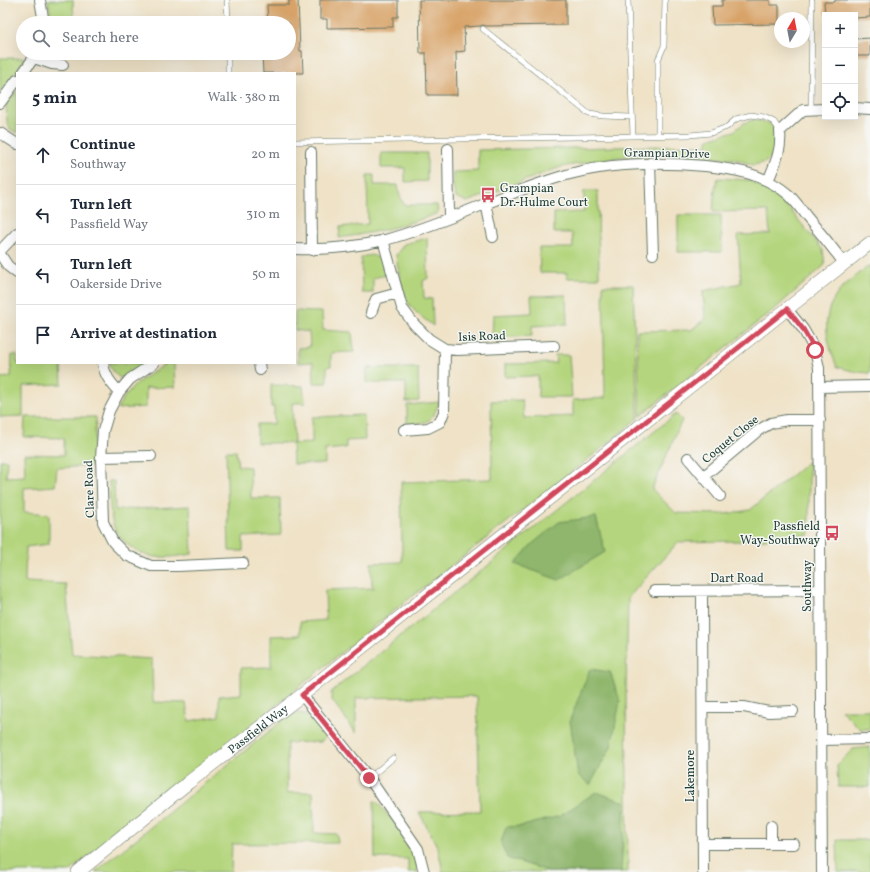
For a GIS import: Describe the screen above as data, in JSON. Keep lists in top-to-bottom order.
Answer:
{
  "streets": {
    "street": [
      "Grampian Drive",
      "Isis Road",
      "Coquet Close",
      "Clare Road",
      "Dart Road",
      "Southway",
      "Passfield Way",
      "Lakemore"
    ]
  },
  "crossings": [
    ["Grampian Drive", "Isis Road"],
    ["Grampian Drive", "Passfield Way"],
    ["Coquet Close", "Southway"],
    ["Dart Road", "Southway"],
    ["Dart Road", "Lakemore"],
    ["Southway", "Passfield Way"]
  ],
  "places": {
    "bus stop": ["Grampian Dr.-Hulme Court", "Passfield Way-Southway"]
  },
  "north": "top",
  "page": {
    "map_buttons": ["+", "−"],
    "search": "Search here",
    "heading": ["5 min", "Walk · 380 m"],
    "list": [
      ["Continue", "Southway", "20 m"],
      ["Turn left", "Passfield Way", "310 m"],
      ["Turn left", "Oakerside Drive", "50 m"],
      "Arrive at destination"
    ]
  }
}
